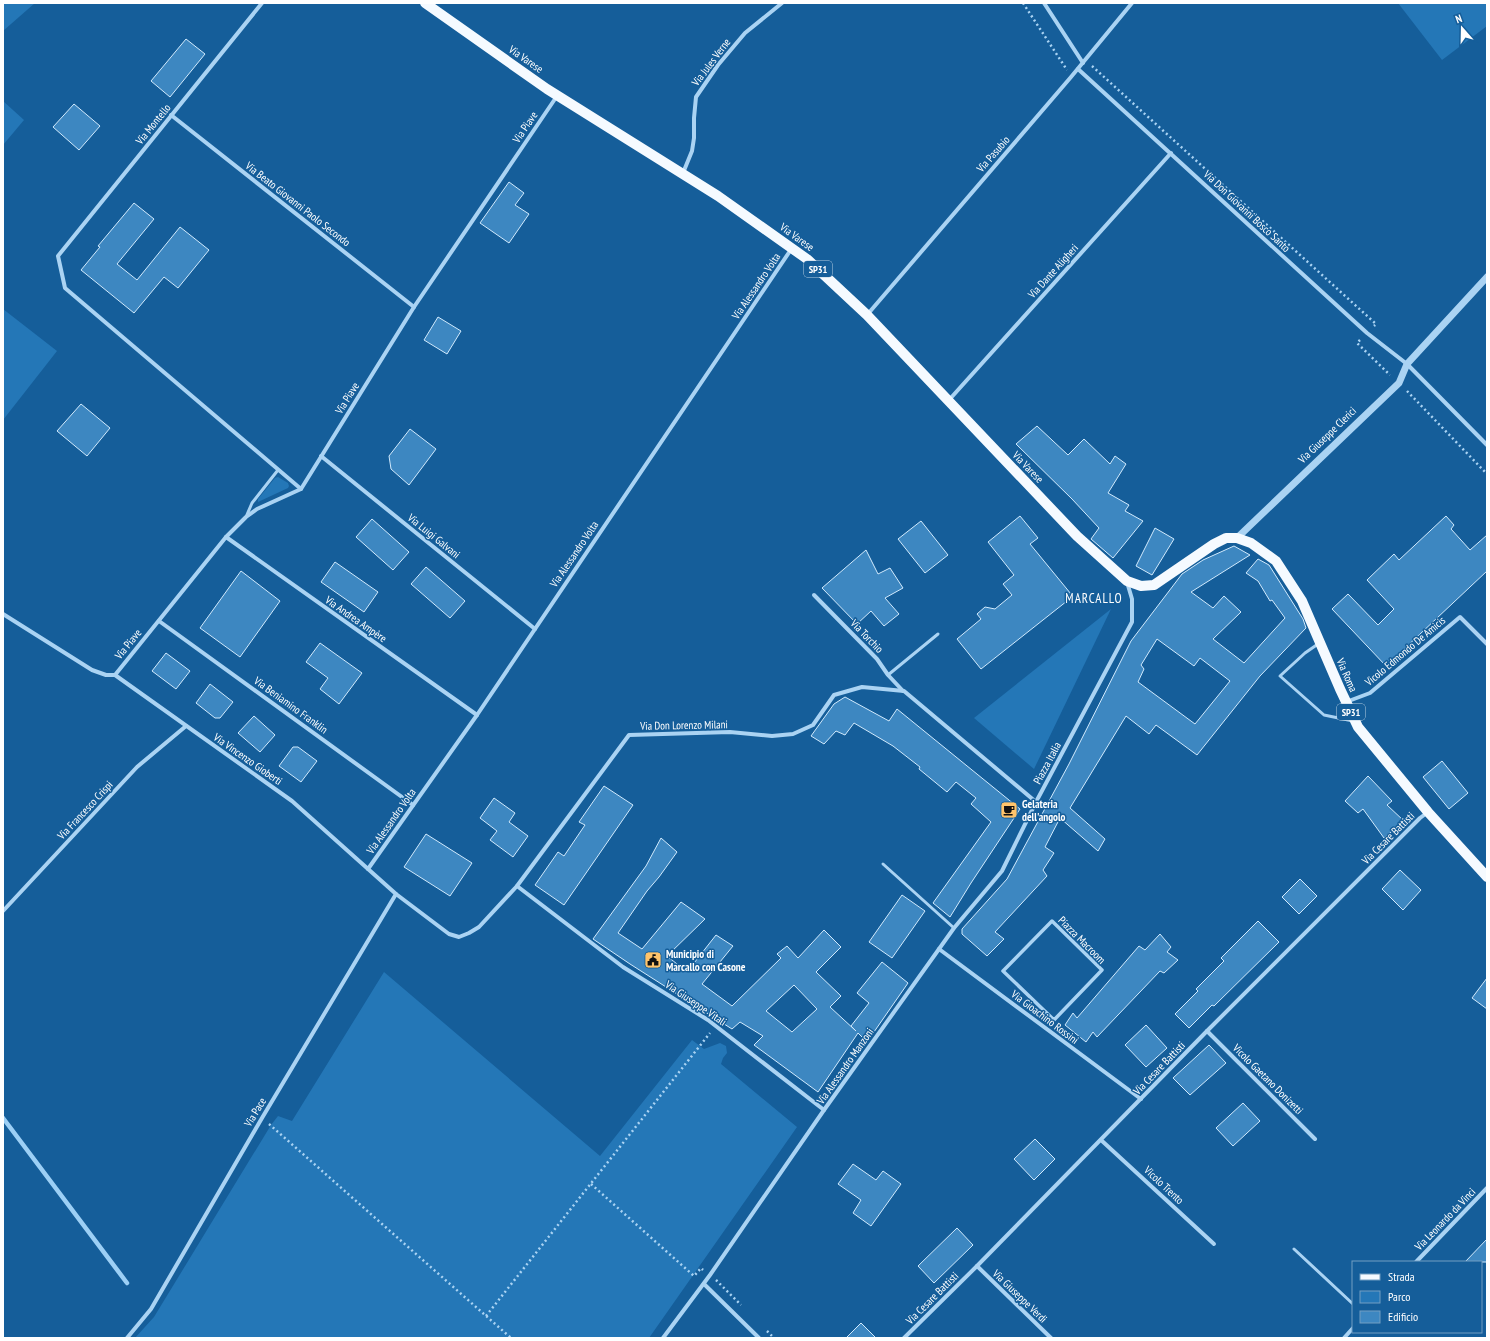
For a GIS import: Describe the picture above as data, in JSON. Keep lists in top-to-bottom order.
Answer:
{
  "streets": {
    "main road": ["Via Varese", "SP31", "Via Roma"],
    "street": [
      "Via Jules Verne",
      "Via Montello",
      "Via Piave",
      "Via Pasubio",
      "Via Beato Giovanni Paolo Secondo",
      "Via Don Giovanni Bosco Santo",
      "Via Dante Aligheri",
      "Via Alessandro Volta",
      "Via Giuseppe Clerici",
      "Via Luigi Galvani",
      "Via Andrea Ampère",
      "Via Torchio",
      "Vicolo Edmondo De Amicis",
      "Via Beniamino Franklin",
      "Via Don Lorenzo Milani",
      "Via Vincenzo Gioberti",
      "Piazza Italia",
      "Via Francesco Crispi",
      "Via Cesare Battisti",
      "Piazza Macroom",
      "Via Giuseppe Vitali",
      "Via Gioachino Rossini",
      "Via Alessandro Manzoni",
      "Vicolo Gaetano Donizetti",
      "Via Pace",
      "Vicolo Trento",
      "Via Leonardo da Vinci",
      "Via Giuseppe Verdi"
    ]
  },
  "crossings": [
    ["Via Varese", "Via Jules Verne"],
    ["Via Varese", "Via Piave"],
    ["Via Varese", "Via Pasubio"],
    ["Via Varese", "Via Dante Aligheri"],
    ["Via Varese", "Via Alessandro Volta"],
    ["Via Varese", "Via Giuseppe Clerici"],
    ["Via Varese", "Via Roma"],
    ["Via Varese", "Piazza Italia"],
    ["Via Montello", "Via Beato Giovanni Paolo Secondo"],
    ["Via Piave", "Via Beato Giovanni Paolo Secondo"],
    ["Via Piave", "Via Luigi Galvani"],
    ["Via Piave", "Via Andrea Ampère"],
    ["Via Piave", "Via Beniamino Franklin"],
    ["Via Piave", "Via Vincenzo Gioberti"],
    ["Via Pasubio", "Via Don Giovanni Bosco Santo"],
    ["Via Don Giovanni Bosco Santo", "Via Dante Aligheri"],
    ["Via Don Giovanni Bosco Santo", "Via Giuseppe Clerici"],
    ["Via Alessandro Volta", "Via Luigi Galvani"],
    ["Via Alessandro Volta", "Via Andrea Ampère"],
    ["Via Alessandro Volta", "Via Beniamino Franklin"],
    ["Via Alessandro Volta", "Via Vincenzo Gioberti"],
    ["Via Giuseppe Clerici", "Via Roma"],
    ["Via Torchio", "Via Don Lorenzo Milani"],
    ["Via Torchio", "Piazza Italia"],
    ["Vicolo Edmondo De Amicis", "Via Roma"],
    ["Via Roma", "Via Cesare Battisti"],
    ["Via Don Lorenzo Milani", "Via Vincenzo Gioberti"],
    ["Via Don Lorenzo Milani", "Piazza Italia"],
    ["Via Don Lorenzo Milani", "Via Giuseppe Vitali"],
    ["Via Vincenzo Gioberti", "Via Francesco Crispi"],
    ["Via Vincenzo Gioberti", "Via Pace"],
    ["Piazza Italia", "Via Alessandro Manzoni"],
    ["Via Cesare Battisti", "Via Gioachino Rossini"],
    ["Via Cesare Battisti", "Vicolo Gaetano Donizetti"],
    ["Via Cesare Battisti", "Vicolo Trento"],
    ["Via Cesare Battisti", "Via Giuseppe Verdi"],
    ["Via Giuseppe Vitali", "Via Alessandro Manzoni"],
    ["Via Gioachino Rossini", "Via Alessandro Manzoni"]
  ],
  "districts": ["MARCALLO"],
  "places": {
    "cafe": ["Gelateria dell'angolo"],
    "public building": ["Municipio di Marcallo con Casone"]
  },
  "legend": ["Strada", "Parco", "Edificio"],
  "north": "top"
}
